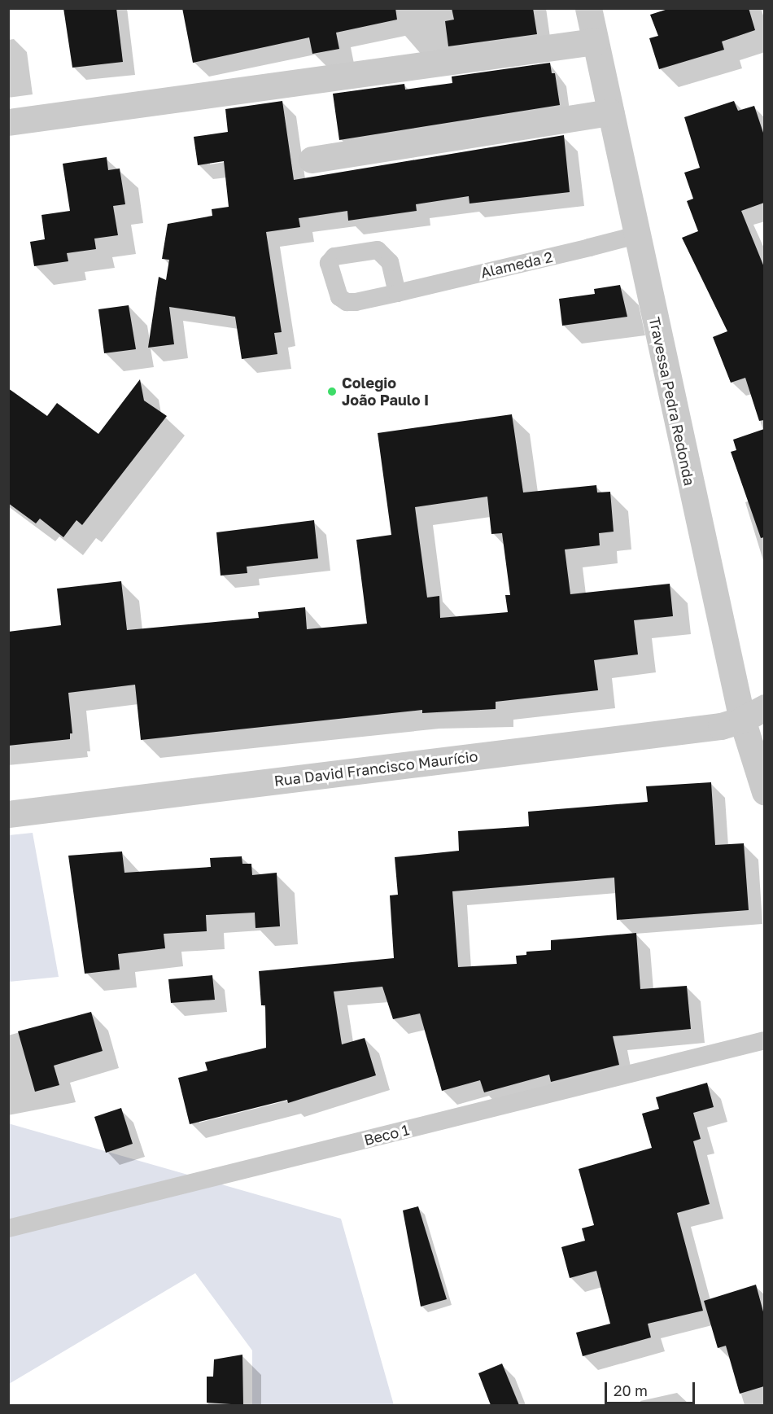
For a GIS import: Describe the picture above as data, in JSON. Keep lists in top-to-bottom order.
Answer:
{
  "streets": {
    "street": ["Travessa Pedra Redonda", "Rua David Francisco Maurício"],
    "lane": ["Alameda 2", "Beco 1"]
  },
  "crossings": [
    ["Alameda 2", "Travessa Pedra Redonda"],
    ["Travessa Pedra Redonda", "Rua David Francisco Maurício"]
  ],
  "places": ["Colegio João Paulo I"],
  "scale_bar": "20 m"
}
